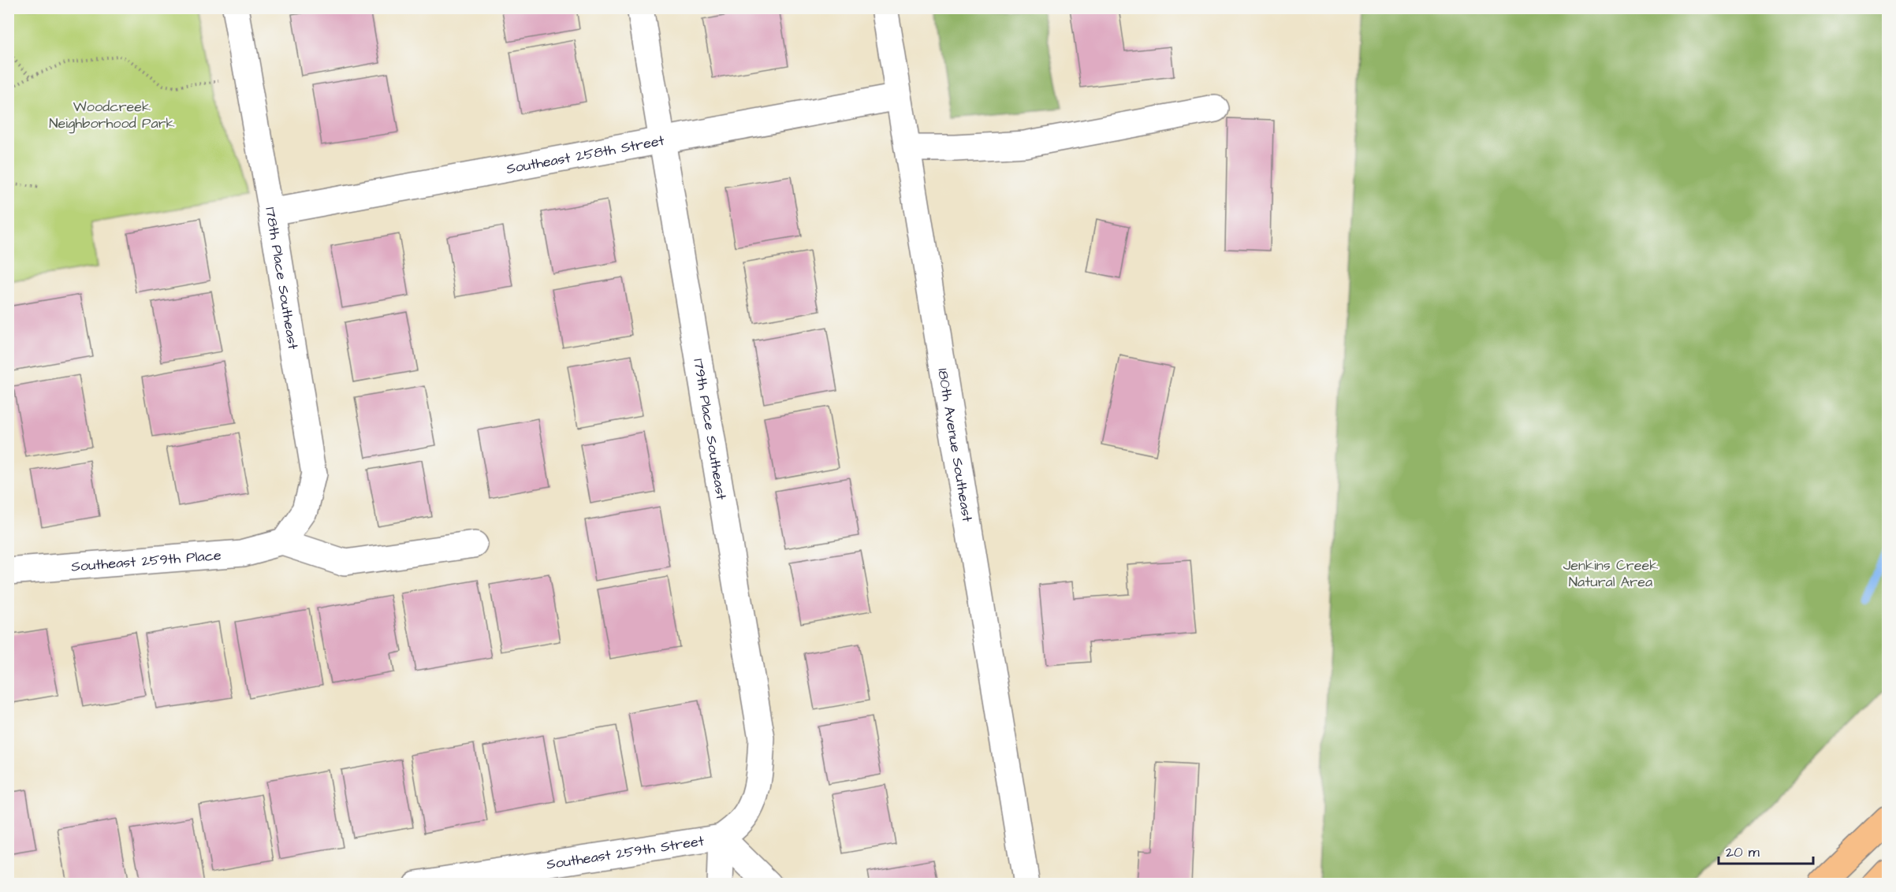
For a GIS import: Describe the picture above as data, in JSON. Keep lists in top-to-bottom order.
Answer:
{
  "streets": {
    "street": [
      "Southeast 258th Street",
      "178th Place Southeast",
      "179th Place Southeast",
      "180th Avenue Southeast",
      "Southeast 259th Place",
      "Southeast 259th Street"
    ]
  },
  "crossings": [
    ["Southeast 258th Street", "178th Place Southeast"],
    ["Southeast 258th Street", "179th Place Southeast"],
    ["Southeast 258th Street", "180th Avenue Southeast"],
    ["178th Place Southeast", "Southeast 259th Place"],
    ["179th Place Southeast", "Southeast 259th Street"]
  ],
  "parks": ["Woodcreek Neighborhood Park", "Jenkins Creek Natural Area"],
  "scale_bar": "20 m"
}
